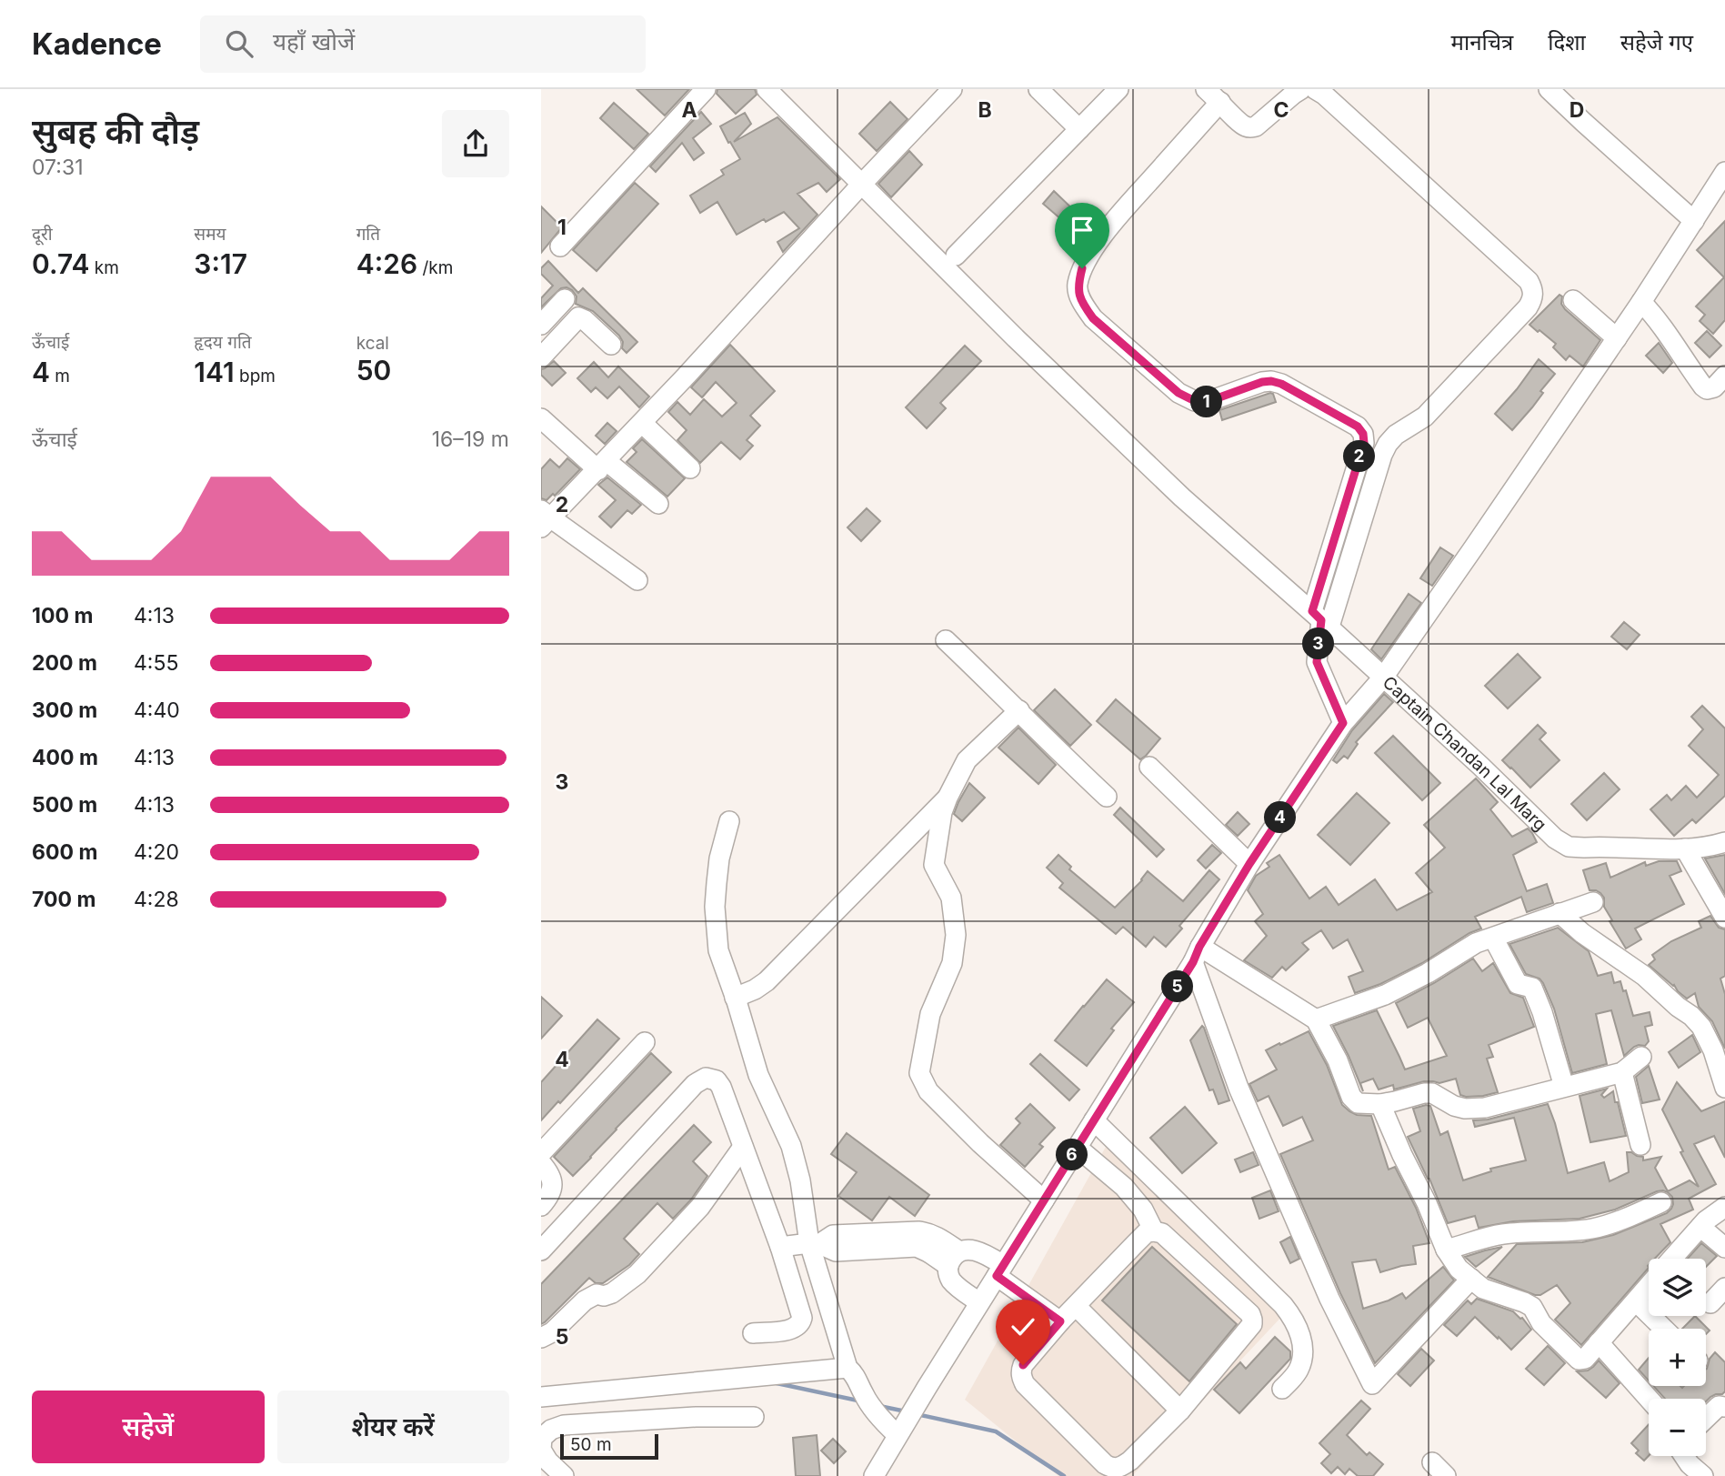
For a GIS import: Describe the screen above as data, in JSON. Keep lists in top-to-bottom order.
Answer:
{
  "streets": {
    "street": ["Captain Chandan Lal Marg"]
  },
  "scale_bar": "50 m",
  "page": {
    "header": "Kadence",
    "search": "यहाँ खोजें",
    "nav": ["मानचित्र", "दिशा", "सहेजे गए"],
    "heading": ["सुबह की दौड़", "07:31"],
    "stats": [
      ["दूरी", "0.74 km"],
      ["समय", "3:17"],
      ["गति", "4:26 /km"],
      ["ऊँचाई", "4 m"],
      ["हृदय गति", "141 bpm"],
      ["kcal", "50"]
    ],
    "pins": [
      "1",
      "2",
      "3",
      "4",
      "5",
      "6"
    ],
    "chart": ["ऊँचाई", "16–19 m"],
    "list": [
      {
        "name": "100 m",
        "note": "4:13"
      },
      {
        "name": "200 m",
        "note": "4:55"
      },
      {
        "name": "300 m",
        "note": "4:40"
      },
      {
        "name": "400 m",
        "note": "4:13"
      },
      {
        "name": "500 m",
        "note": "4:13"
      },
      {
        "name": "600 m",
        "note": "4:20"
      },
      {
        "name": "700 m",
        "note": "4:28"
      }
    ],
    "map_buttons": ["+", "−"],
    "buttons": ["सहेजें", "शेयर करें"],
    "scale": "50 m"
  },
  "grid": {
    "columns": [
      "A",
      "B",
      "C",
      "D"
    ],
    "rows": [
      "1",
      "2",
      "3",
      "4",
      "5"
    ]
  }
}
